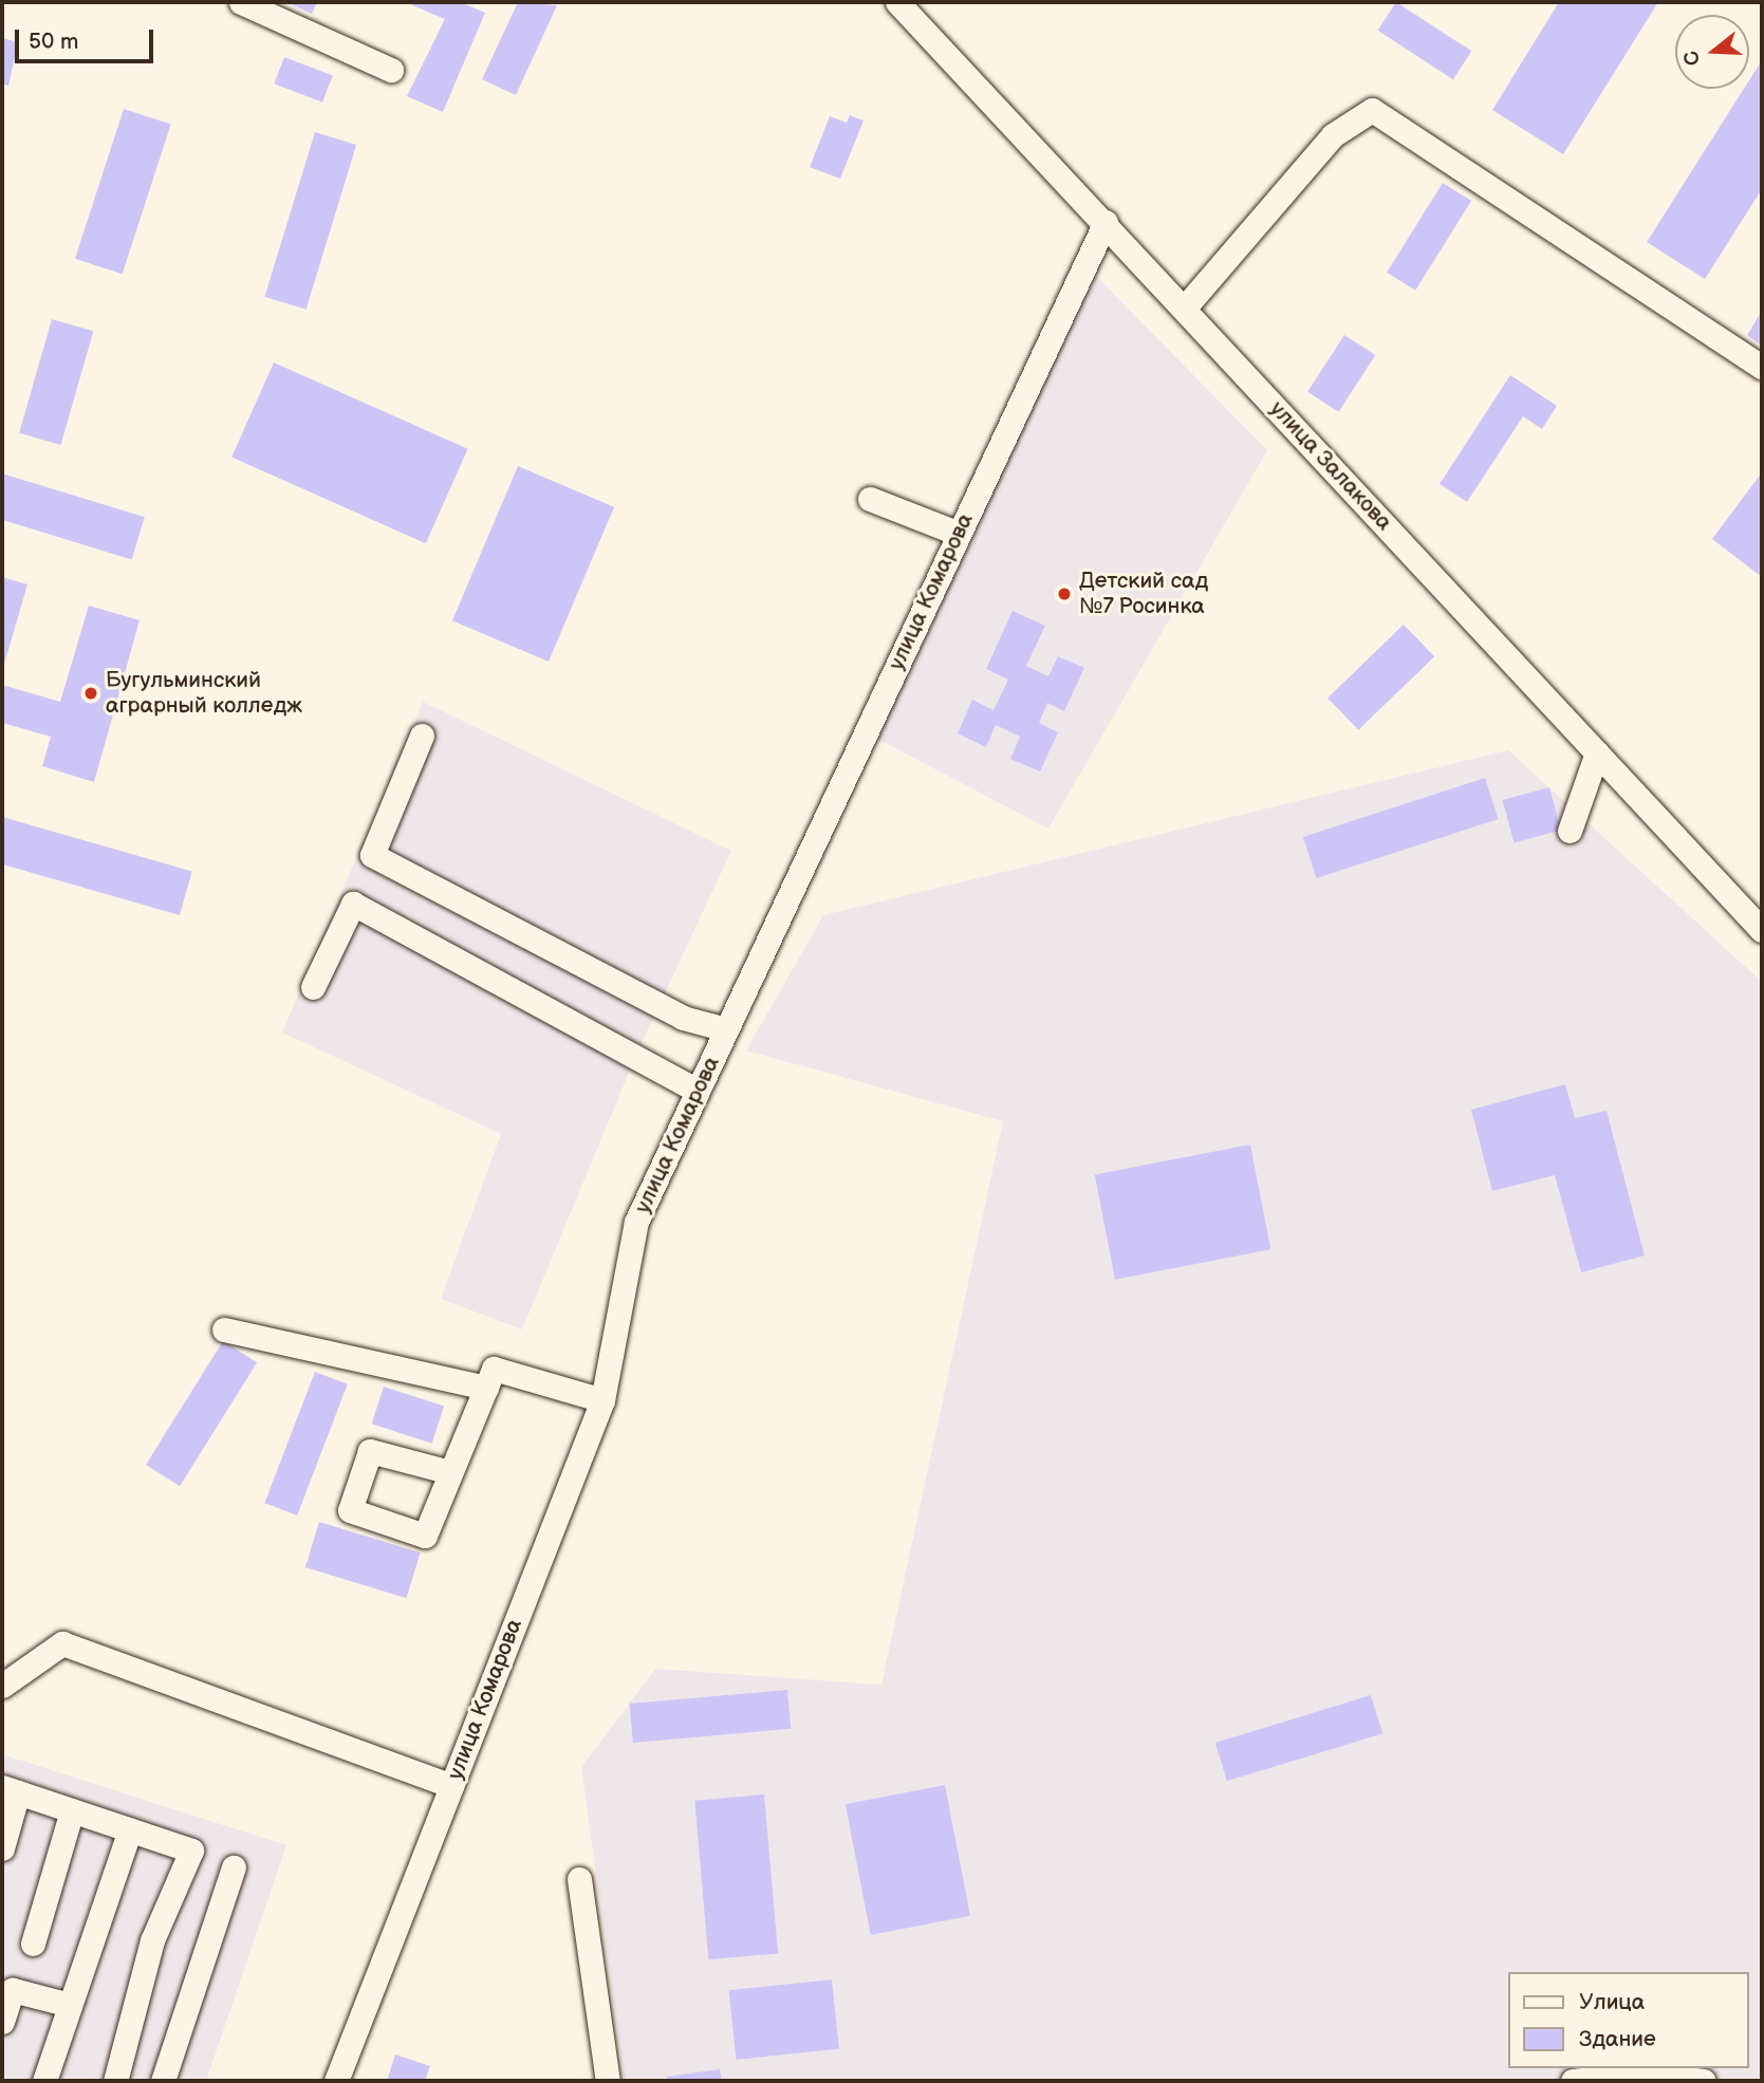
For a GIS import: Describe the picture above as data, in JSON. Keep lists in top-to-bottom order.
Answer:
{
  "streets": {
    "street": ["улица Залакова", "улица Комарова"]
  },
  "crossings": [
    ["улица Залакова", "улица Комарова"]
  ],
  "places": ["Детский сад №7 Росинка", "Бугульминский аграрный колледж"],
  "legend": ["Улица", "Здание"],
  "scale_bar": "50 m",
  "north": "left"
}
